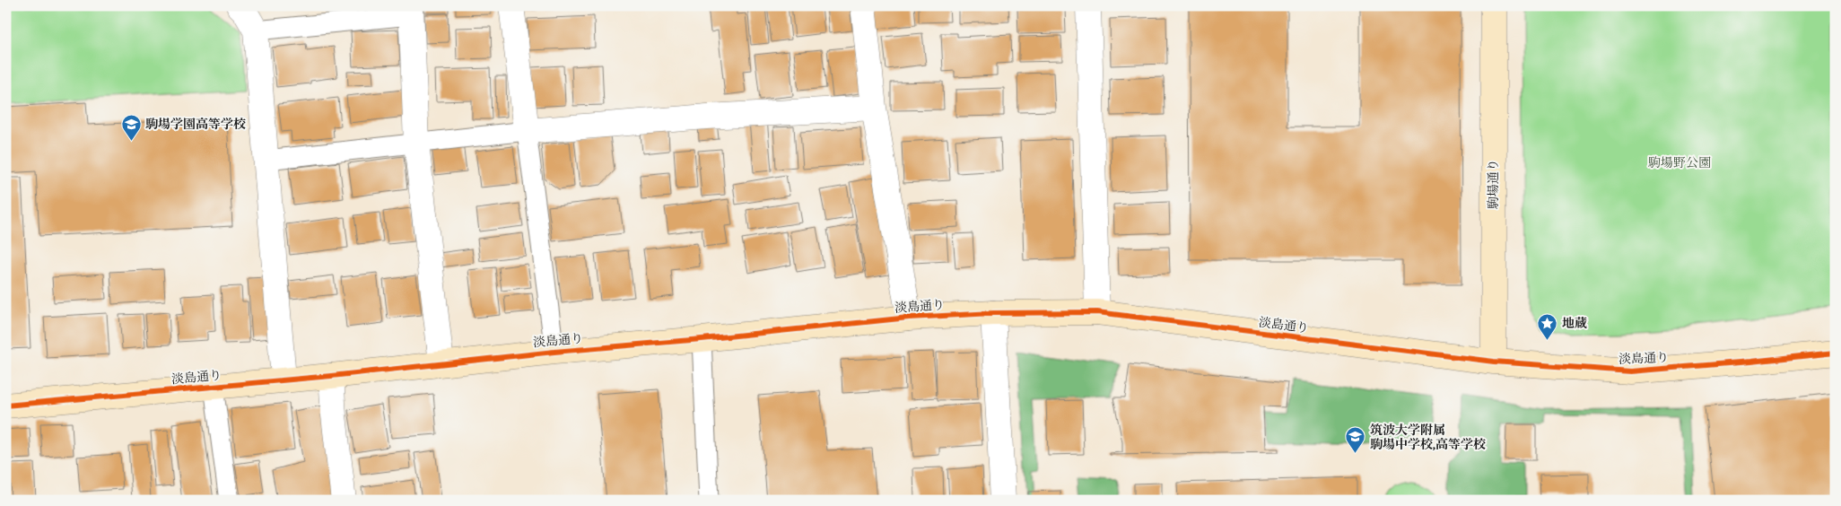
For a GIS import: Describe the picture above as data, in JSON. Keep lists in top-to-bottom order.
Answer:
{
  "streets": {
    "main road": ["駒場通り", "淡島通り"]
  },
  "crossings": [
    ["駒場通り", "淡島通り"]
  ],
  "parks": ["駒場野公園"],
  "places": {
    "school or university": ["駒場学園高等学校", "筑波大学附属 駒場中学校,高等学校"],
    "place": ["地蔵"]
  }
}
